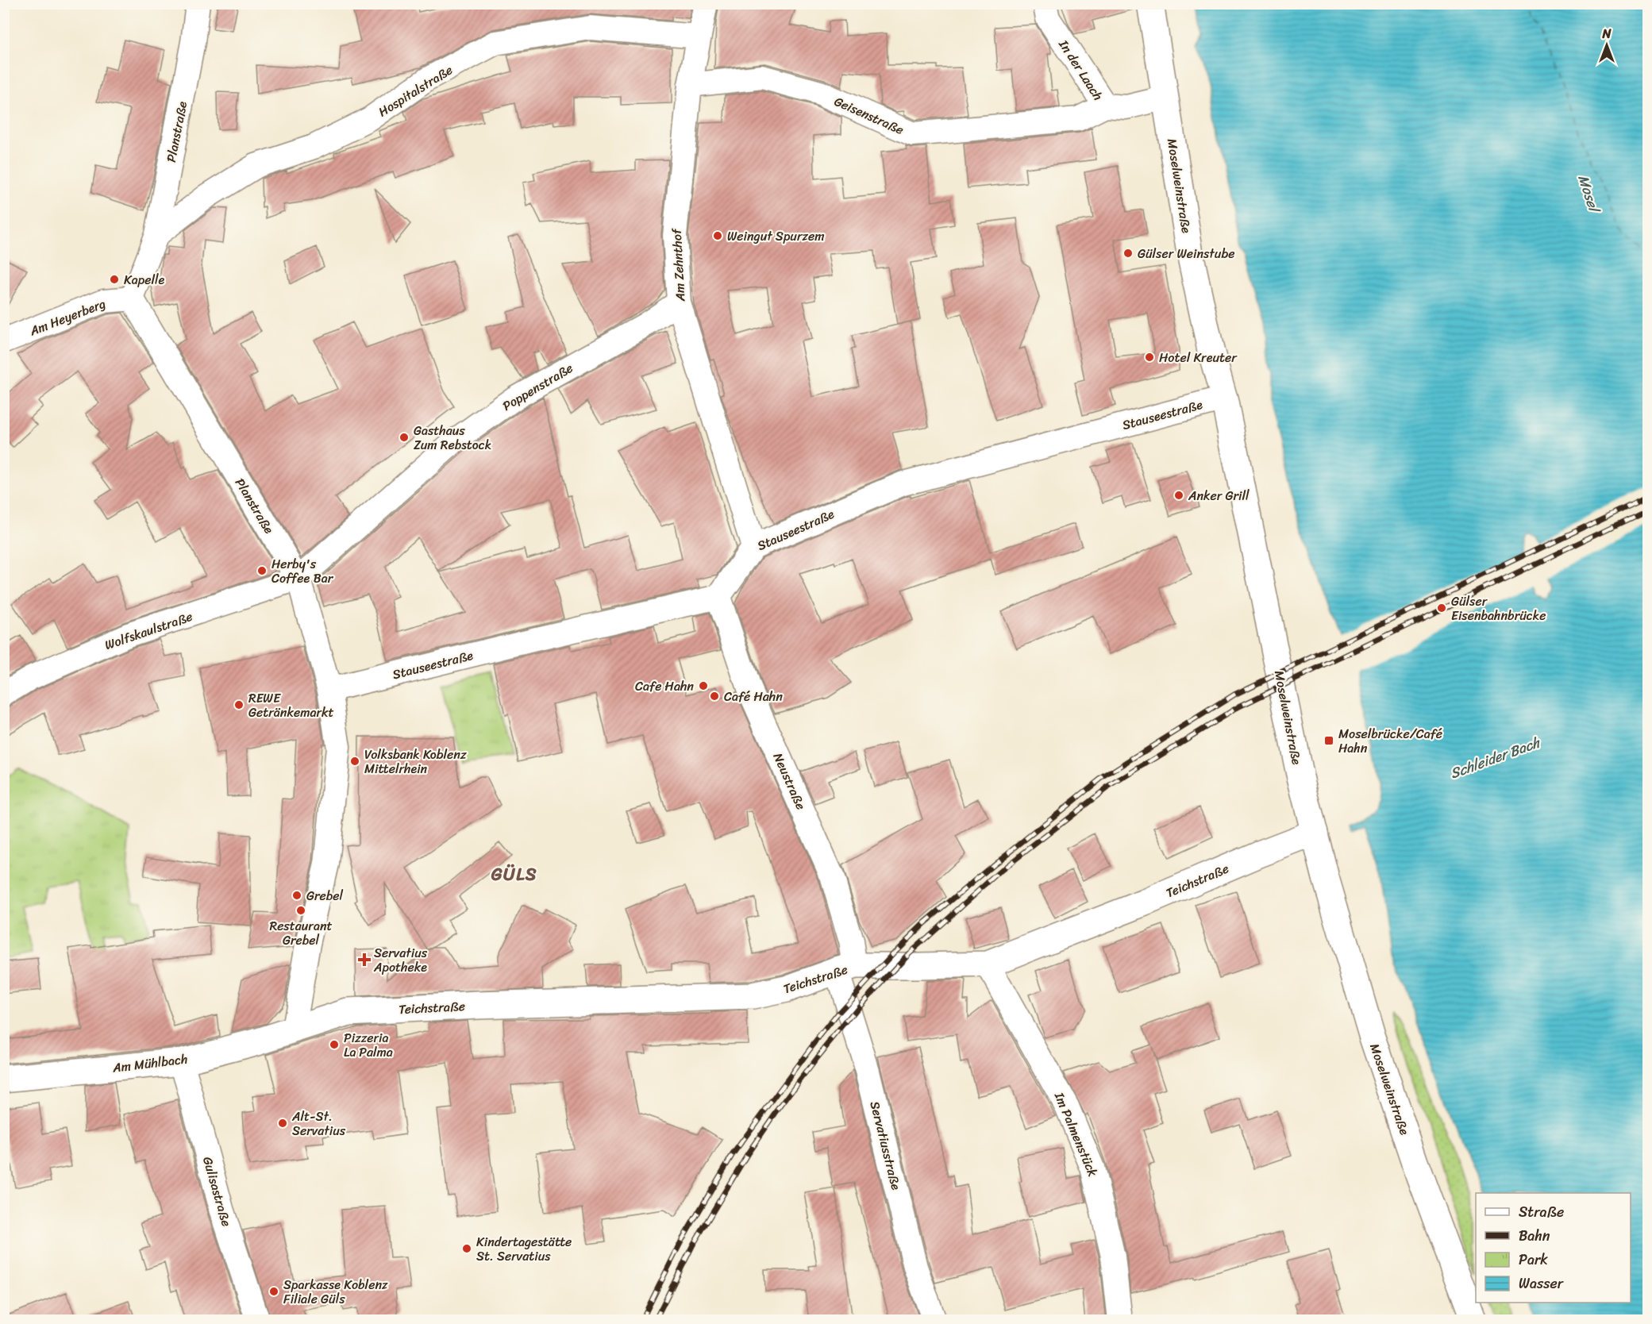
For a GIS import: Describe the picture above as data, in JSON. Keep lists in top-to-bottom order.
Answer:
{
  "streets": {
    "main road": ["Moselweinstraße", "Teichstraße", "Am Mühlbach"],
    "street": [
      "In der Laach",
      "Hospitalstraße",
      "Geisenstraße",
      "Planstraße",
      "Am Zehnthof",
      "Am Heyerberg",
      "Poppenstraße",
      "Stauseestraße",
      "Wolfskaulstraße",
      "Neustraße",
      "Im Palmenstück",
      "Servatiusstraße",
      "Gulisastraße"
    ]
  },
  "crossings": [
    ["In der Laach", "Geisenstraße"],
    ["In der Laach", "Moselweinstraße"],
    ["Hospitalstraße", "Planstraße"],
    ["Hospitalstraße", "Am Zehnthof"],
    ["Geisenstraße", "Am Zehnthof"],
    ["Planstraße", "Am Heyerberg"],
    ["Planstraße", "Poppenstraße"],
    ["Planstraße", "Stauseestraße"],
    ["Planstraße", "Wolfskaulstraße"],
    ["Planstraße", "Teichstraße"],
    ["Planstraße", "Am Mühlbach"],
    ["Moselweinstraße", "Stauseestraße"],
    ["Moselweinstraße", "Teichstraße"],
    ["Am Zehnthof", "Poppenstraße"],
    ["Am Zehnthof", "Stauseestraße"],
    ["Poppenstraße", "Wolfskaulstraße"],
    ["Stauseestraße", "Neustraße"],
    ["Neustraße", "Teichstraße"],
    ["Neustraße", "Servatiusstraße"],
    ["Teichstraße", "Am Mühlbach"],
    ["Teichstraße", "Im Palmenstück"],
    ["Teichstraße", "Servatiusstraße"],
    ["Am Mühlbach", "Gulisastraße"]
  ],
  "districts": ["GÜLS"],
  "water": ["Mosel", "Schleider Bach"],
  "places": {
    "other": [
      "Weingut Spurzem",
      "Gülser Weinstube",
      "Kapelle",
      "Hotel Kreuter",
      "Gasthaus Zum Rebstock",
      "Anker Grill",
      "Herby's Coffee Bar",
      "Gülser Eisenbahnbrücke",
      "Cafe Hahn",
      "Café Hahn",
      "REWE Getränkemarkt",
      "Volksbank Koblenz Mittelrhein",
      "Grebel",
      "Restaurant Grebel",
      "Pizzeria La Palma",
      "Alt-St. Servatius",
      "Kindertagestätte St. Servatius",
      "Sparkasse Koblenz Filiale Güls"
    ],
    "transit": ["Moselbrücke/Café Hahn"],
    "health": ["Servatius Apotheke"]
  },
  "legend": [
    "Straße",
    "Bahn",
    "Park",
    "Wasser"
  ],
  "north": "top"
}
